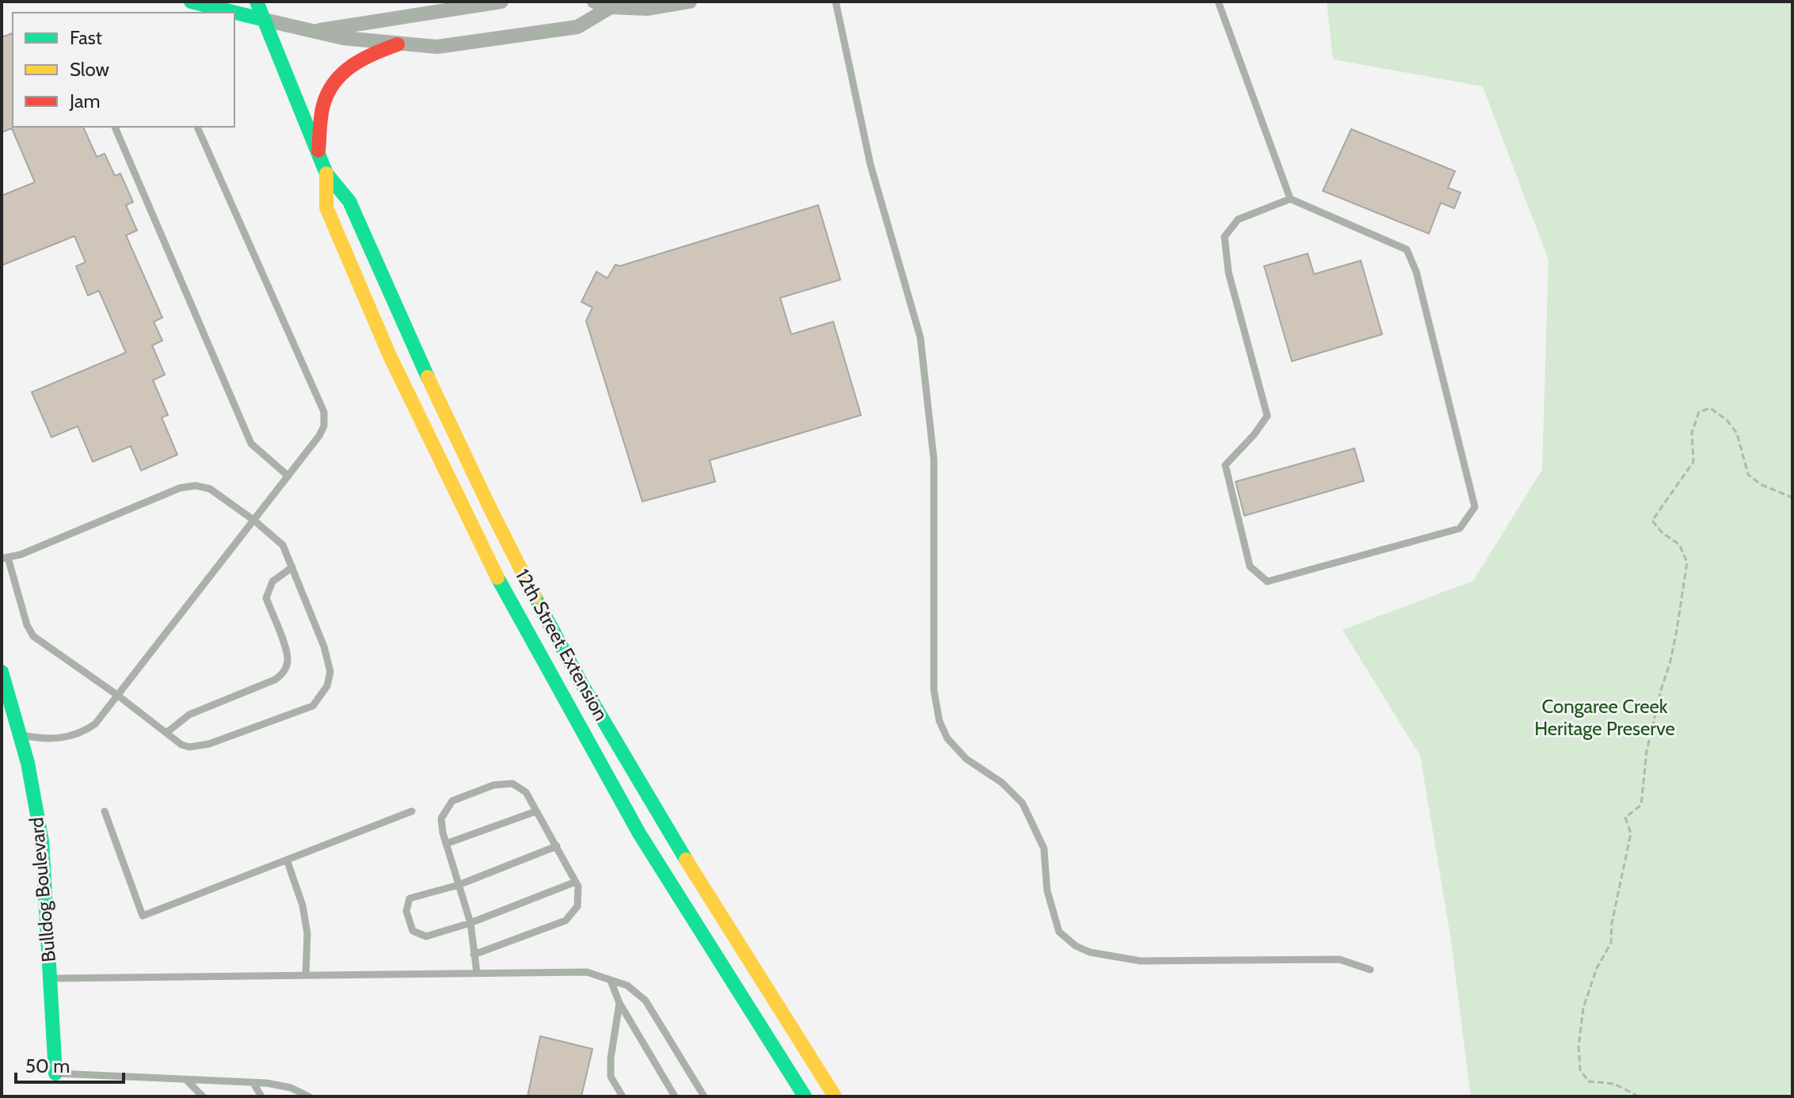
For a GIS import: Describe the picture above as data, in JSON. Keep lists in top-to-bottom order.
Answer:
{
  "streets": {
    "main road": ["12th Street Extension", "Bulldog Boulevard"]
  },
  "parks": ["Congaree Creek Heritage Preserve"],
  "legend": ["Fast", "Slow", "Jam"],
  "scale_bar": "50 m"
}
